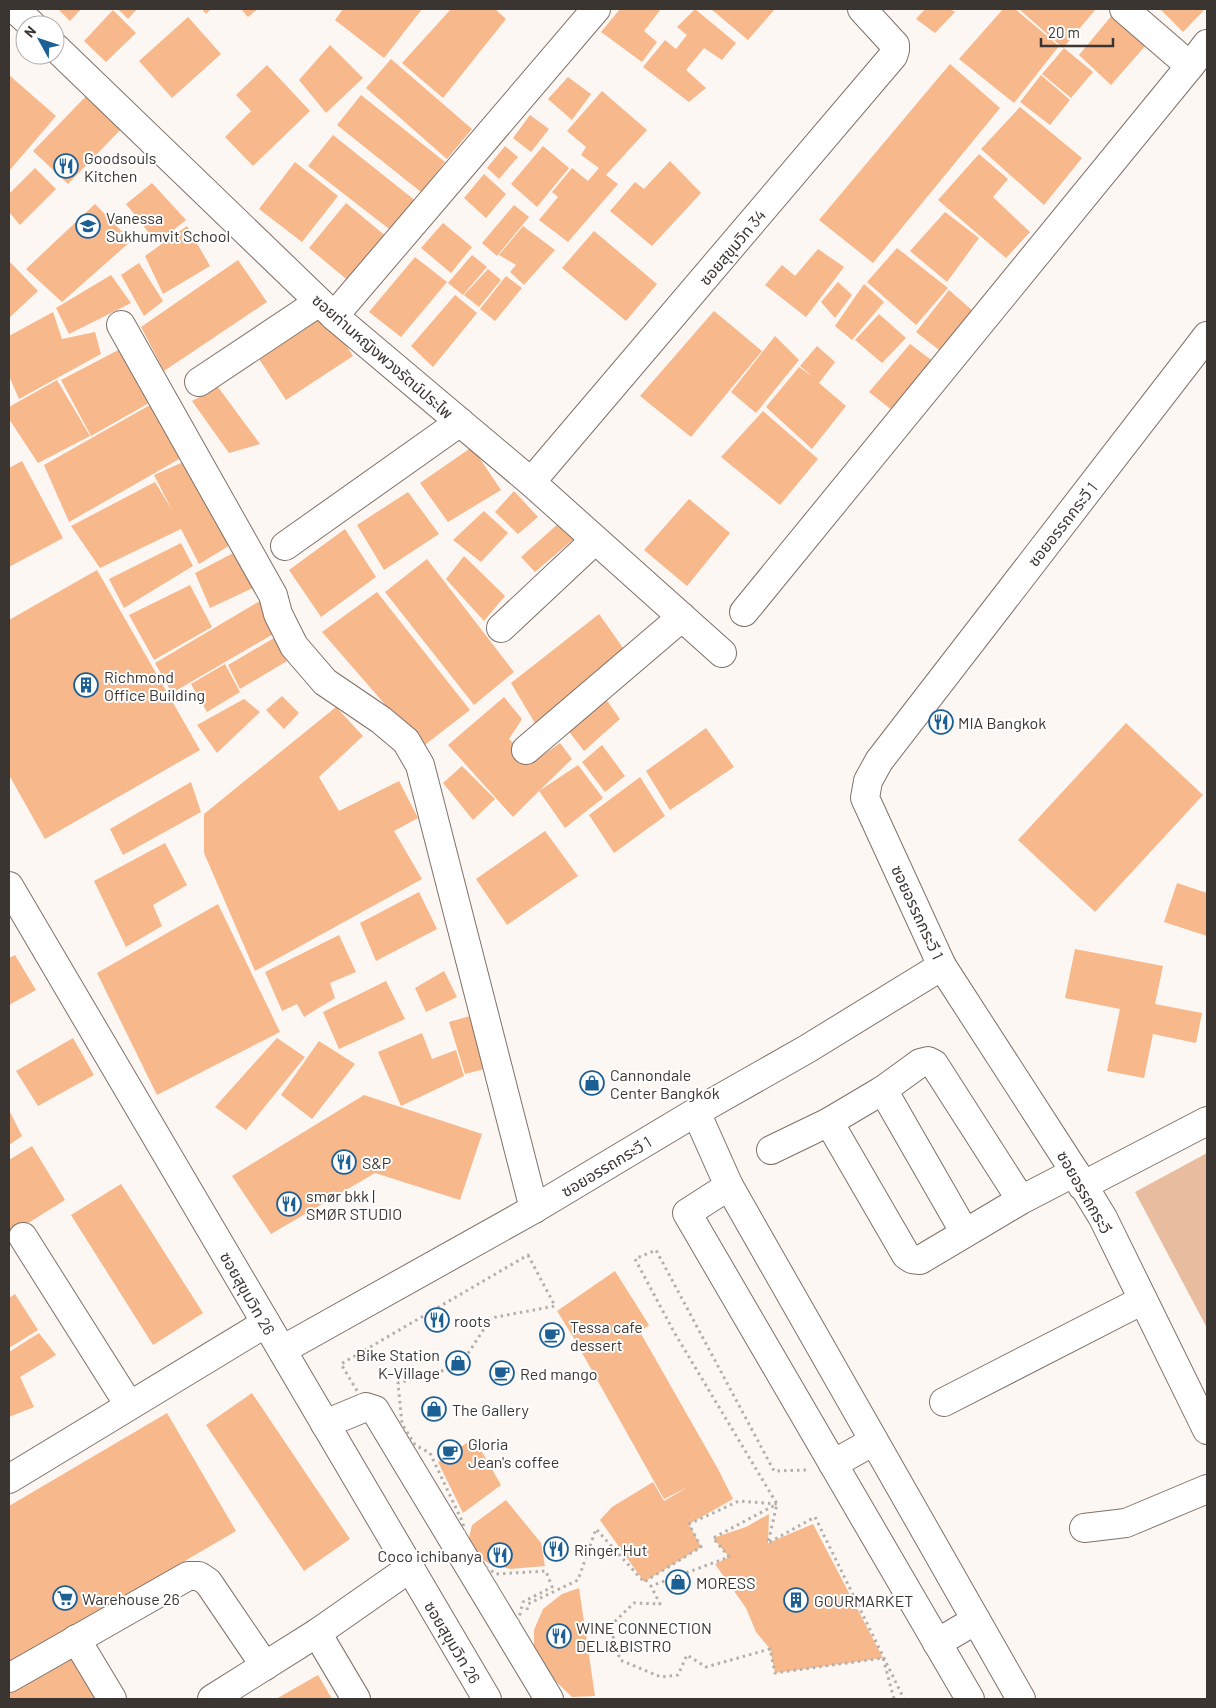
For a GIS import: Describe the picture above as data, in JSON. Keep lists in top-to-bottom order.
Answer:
{
  "streets": {
    "street": [
      "ซอยสุขุมวิท 34",
      "ซอยท่านหญิงพวงรัตน์ประไพ",
      "ซอยอรรถกระวี 1",
      "ซอยอรรถกระวี",
      "ซอยสุขุมวิท 26"
    ]
  },
  "crossings": [
    ["ซอยสุขุมวิท 34", "ซอยท่านหญิงพวงรัตน์ประไพ"],
    ["ซอยอรรถกระวี 1", "ซอยอรรถกระวี"],
    ["ซอยอรรถกระวี 1", "ซอยสุขุมวิท 26"]
  ],
  "places": {
    "restaurant": [
      "Goodsouls Kitchen",
      "MIA Bangkok",
      "S&P",
      "smør bkk | SMØR STUDIO",
      "roots",
      "Ringer Hut",
      "Coco ichibanya",
      "WINE CONNECTION DELI&BISTRO"
    ],
    "school or university": ["Vanessa Sukhumvit School"],
    "building": ["Richmond Office Building", "GOURMARKET"],
    "shop": [
      "Cannondale Center Bangkok",
      "Bike Station K-Village",
      "The Gallery",
      "MORESS"
    ],
    "cafe": ["Tessa cafe dessert", "Red mango", "Gloria Jean's coffee"],
    "supermarket": ["Warehouse 26"]
  },
  "scale_bar": "20 m",
  "north": "top left"
}
